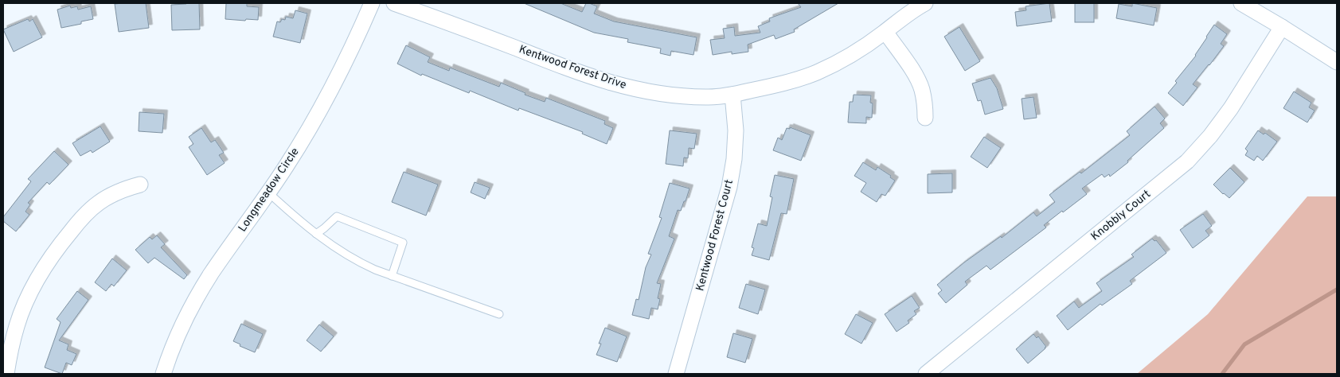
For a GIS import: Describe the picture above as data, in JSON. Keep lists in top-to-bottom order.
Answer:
{
  "streets": {
    "street": [
      "Kentwood Forest Drive",
      "Longmeadow Circle",
      "Knobbly Court",
      "Kentwood Forest Court"
    ]
  },
  "crossings": [
    ["Kentwood Forest Drive", "Kentwood Forest Court"]
  ]
}
